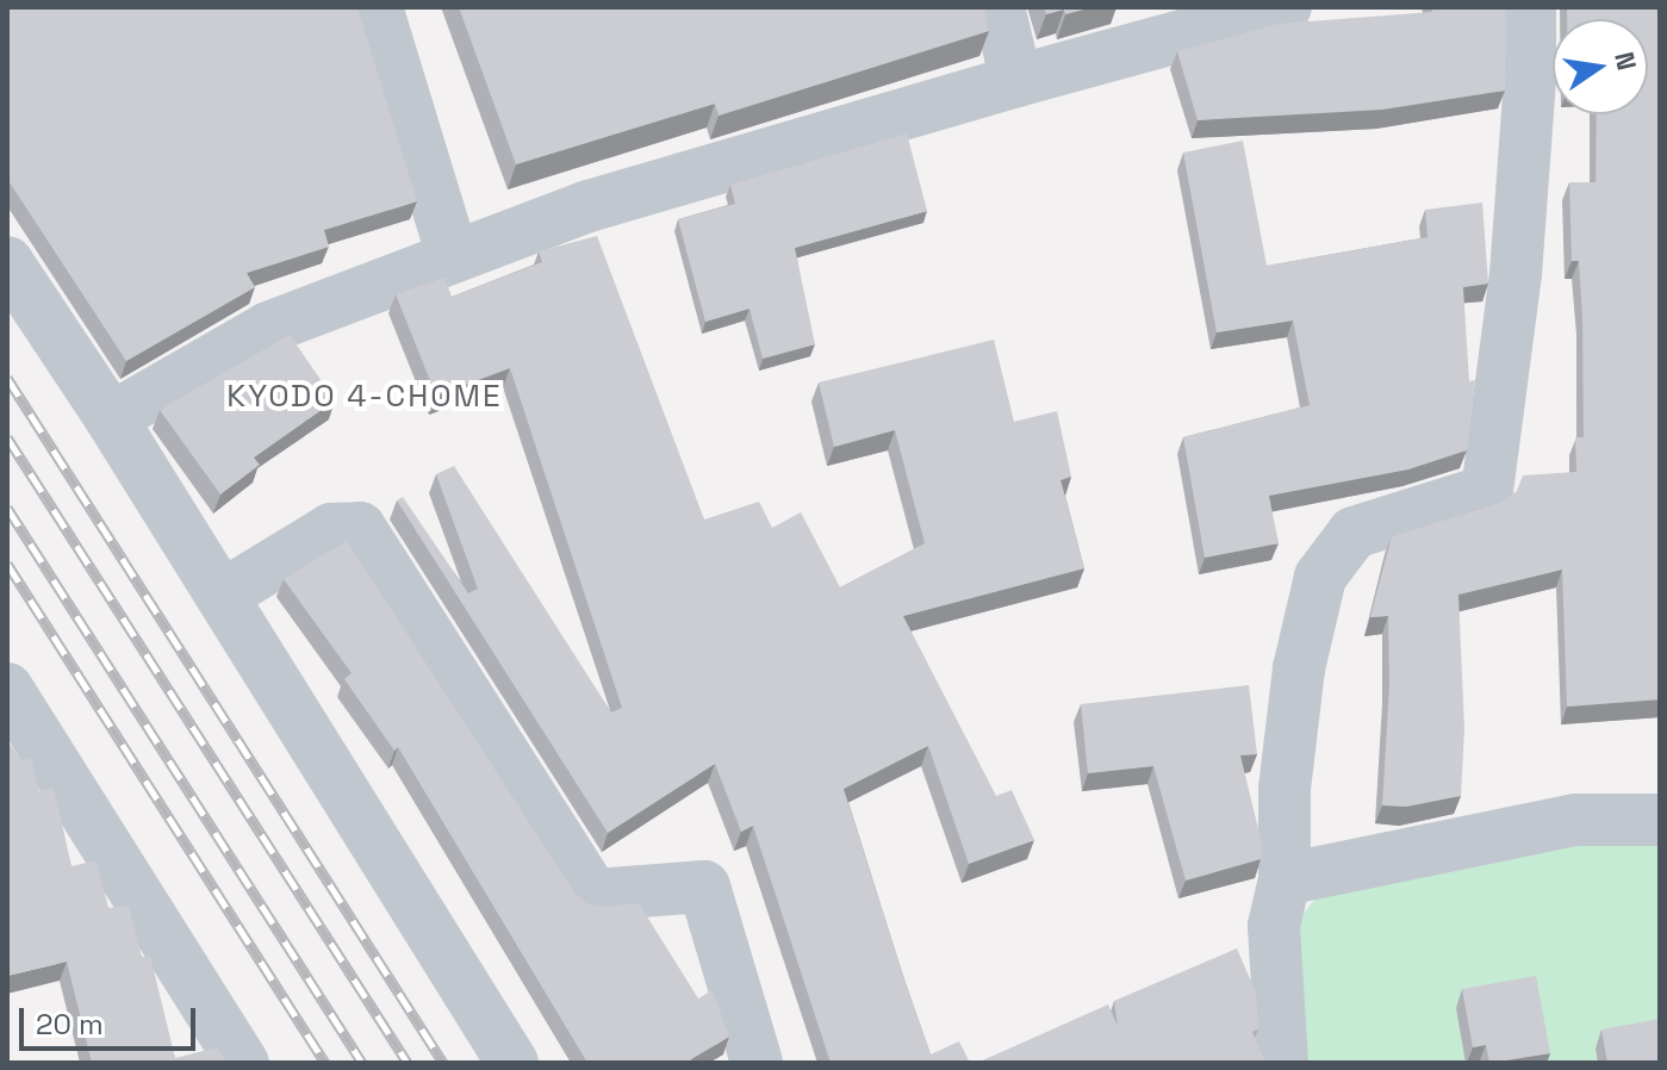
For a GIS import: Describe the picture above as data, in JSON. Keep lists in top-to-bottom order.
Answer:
{
  "districts": ["KYODO 4-CHOME"],
  "scale_bar": "20 m",
  "north": "right"
}
